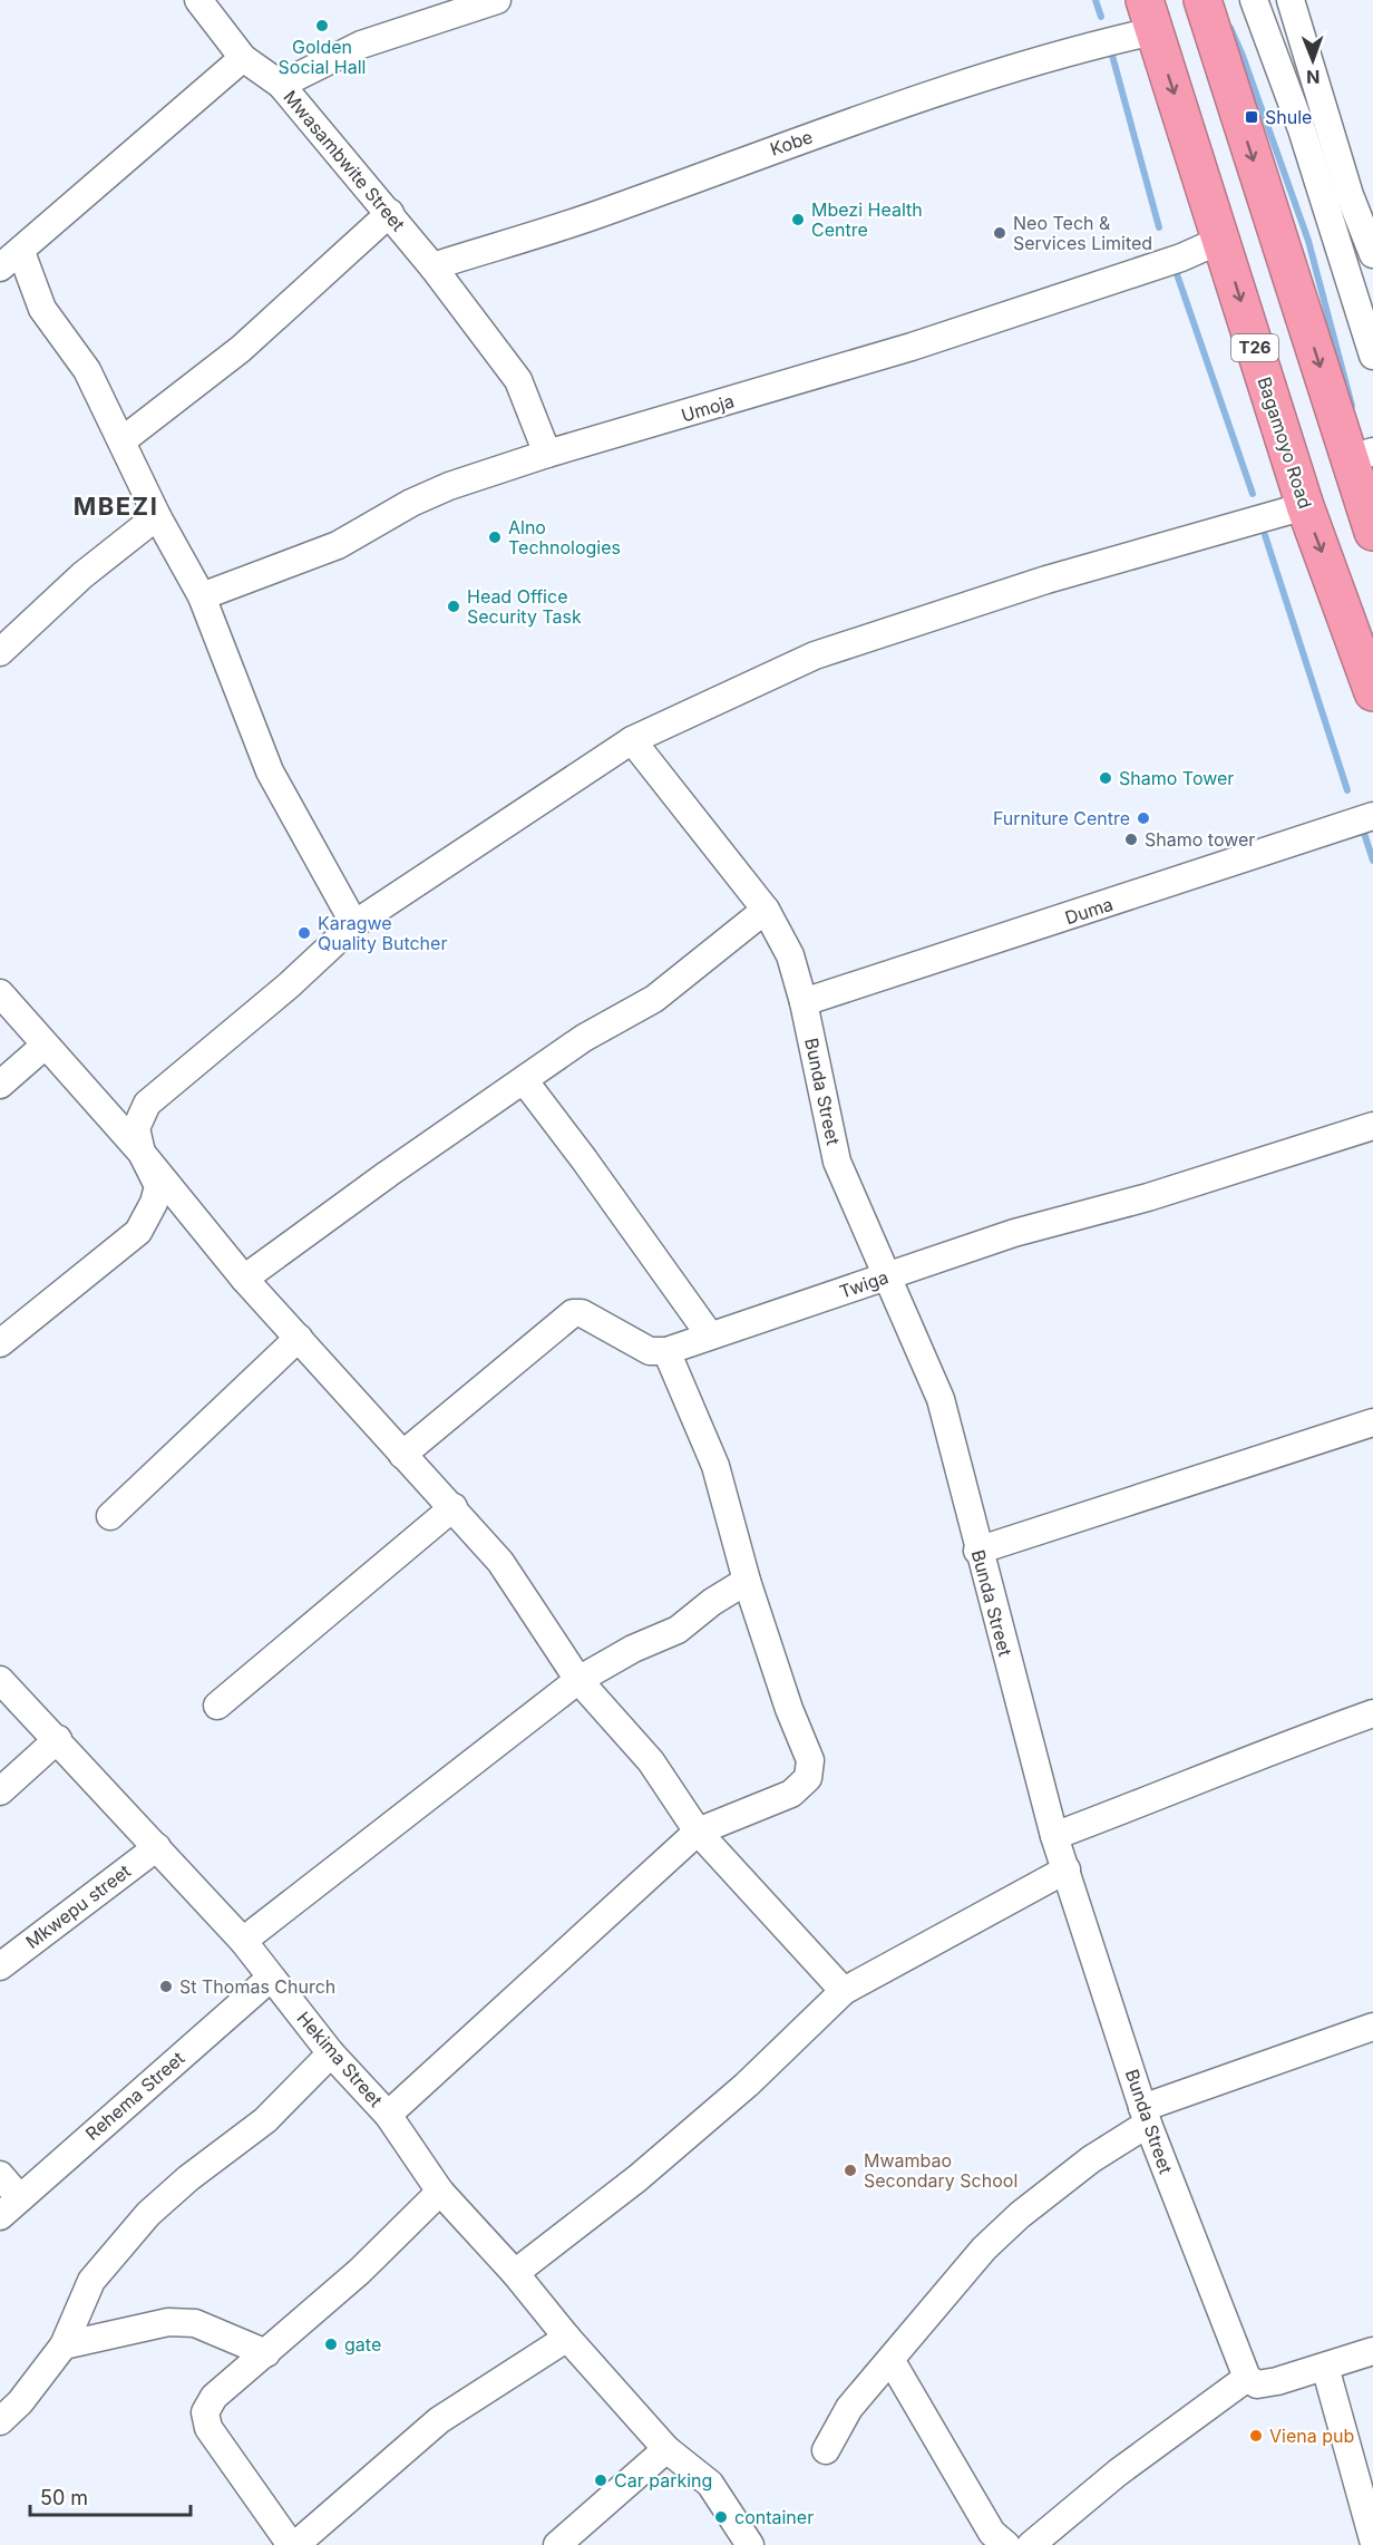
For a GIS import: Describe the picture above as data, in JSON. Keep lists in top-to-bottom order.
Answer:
{
  "streets": {
    "highway": ["T26", "Bagamoyo Road"],
    "street": [
      "Kobe",
      "Mwasambwite Street",
      "Umoja",
      "Duma",
      "Bunda Street",
      "Twiga",
      "Mkwepu street",
      "Hekima Street",
      "Rehema Street"
    ]
  },
  "crossings": [
    ["Kobe", "Mwasambwite Street"],
    ["Kobe", "Bagamoyo Road"],
    ["Mwasambwite Street", "Umoja"],
    ["Umoja", "Bagamoyo Road"],
    ["Duma", "Bunda Street"],
    ["Bunda Street", "Twiga"],
    ["Mkwepu street", "Hekima Street"],
    ["Hekima Street", "Rehema Street"]
  ],
  "districts": ["MBEZI"],
  "places": {
    "other": [
      "Golden Social Hall",
      "Mbezi Health Centre",
      "Neo Tech & Services Limited",
      "Alno Technologies",
      "Head Office Security Task",
      "Shamo Tower",
      "Furniture Centre",
      "Shamo tower",
      "Karagwe Quality Butcher",
      "St Thomas Church",
      "Mwambao Secondary School",
      "gate",
      "Viena pub",
      "Car parking",
      "container"
    ],
    "transit": ["Shule"]
  },
  "scale_bar": "50 m",
  "north": "bottom"
}
